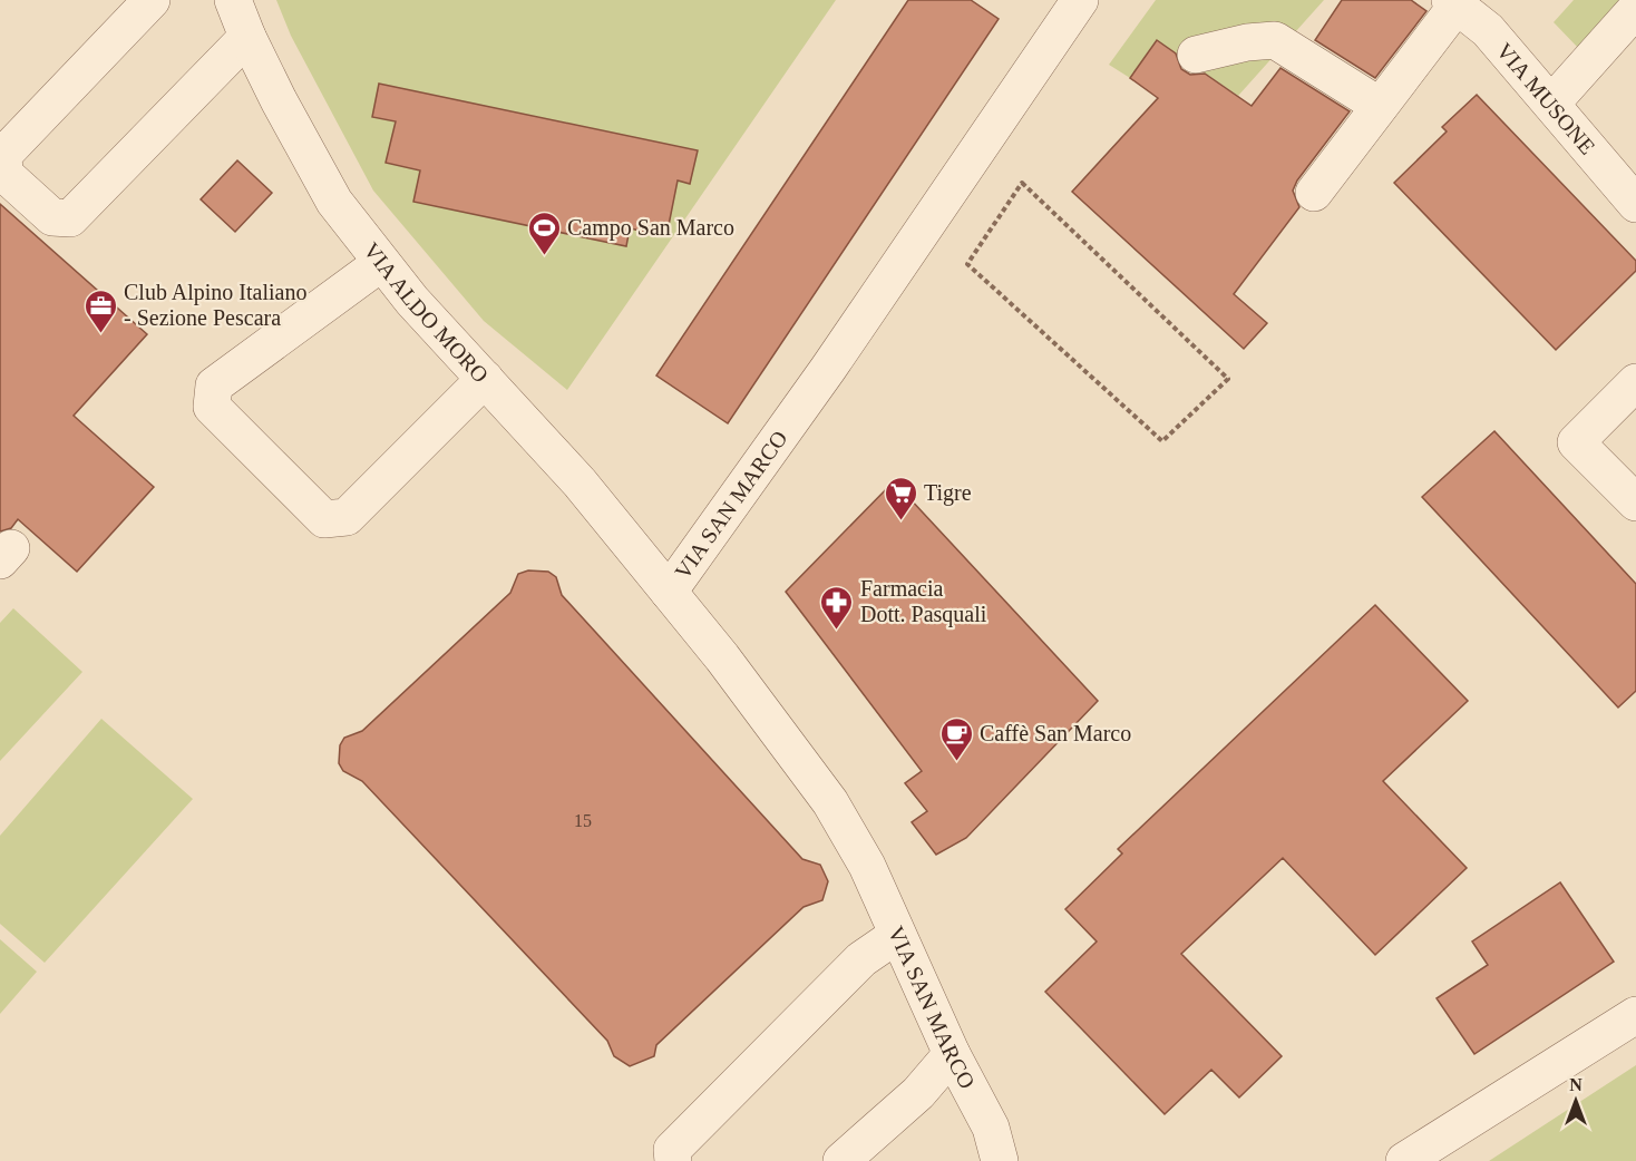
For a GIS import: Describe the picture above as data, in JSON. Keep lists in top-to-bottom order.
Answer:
{
  "streets": {
    "street": ["VIA MUSONE", "VIA ALDO MORO", "VIA SAN MARCO"]
  },
  "crossings": [
    ["VIA ALDO MORO", "VIA SAN MARCO"]
  ],
  "places": {
    "sports": ["Campo San Marco"],
    "office": ["Club Alpino Italiano - Sezione Pescara"],
    "supermarket": ["Tigre"],
    "pharmacy": ["Farmacia Dott. Pasquali"],
    "cafe": ["Caffè San Marco"]
  },
  "house_numbers": ["15"],
  "north": "top"
}
